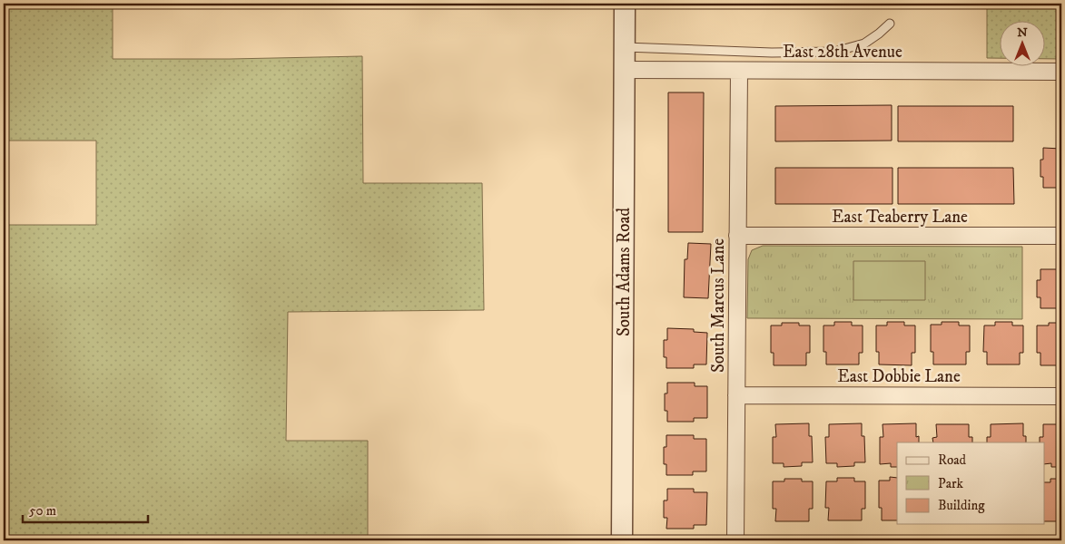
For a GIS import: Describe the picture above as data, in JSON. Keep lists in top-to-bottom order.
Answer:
{
  "streets": {
    "street": [
      "East 28th Avenue",
      "East Teaberry Lane",
      "South Adams Road",
      "South Marcus Lane",
      "East Dobbie Lane"
    ]
  },
  "crossings": [
    ["East 28th Avenue", "South Adams Road"],
    ["East 28th Avenue", "South Marcus Lane"],
    ["East Teaberry Lane", "South Marcus Lane"],
    ["South Marcus Lane", "East Dobbie Lane"]
  ],
  "legend": ["Road", "Park", "Building"],
  "scale_bar": "50 m",
  "north": "top"
}
